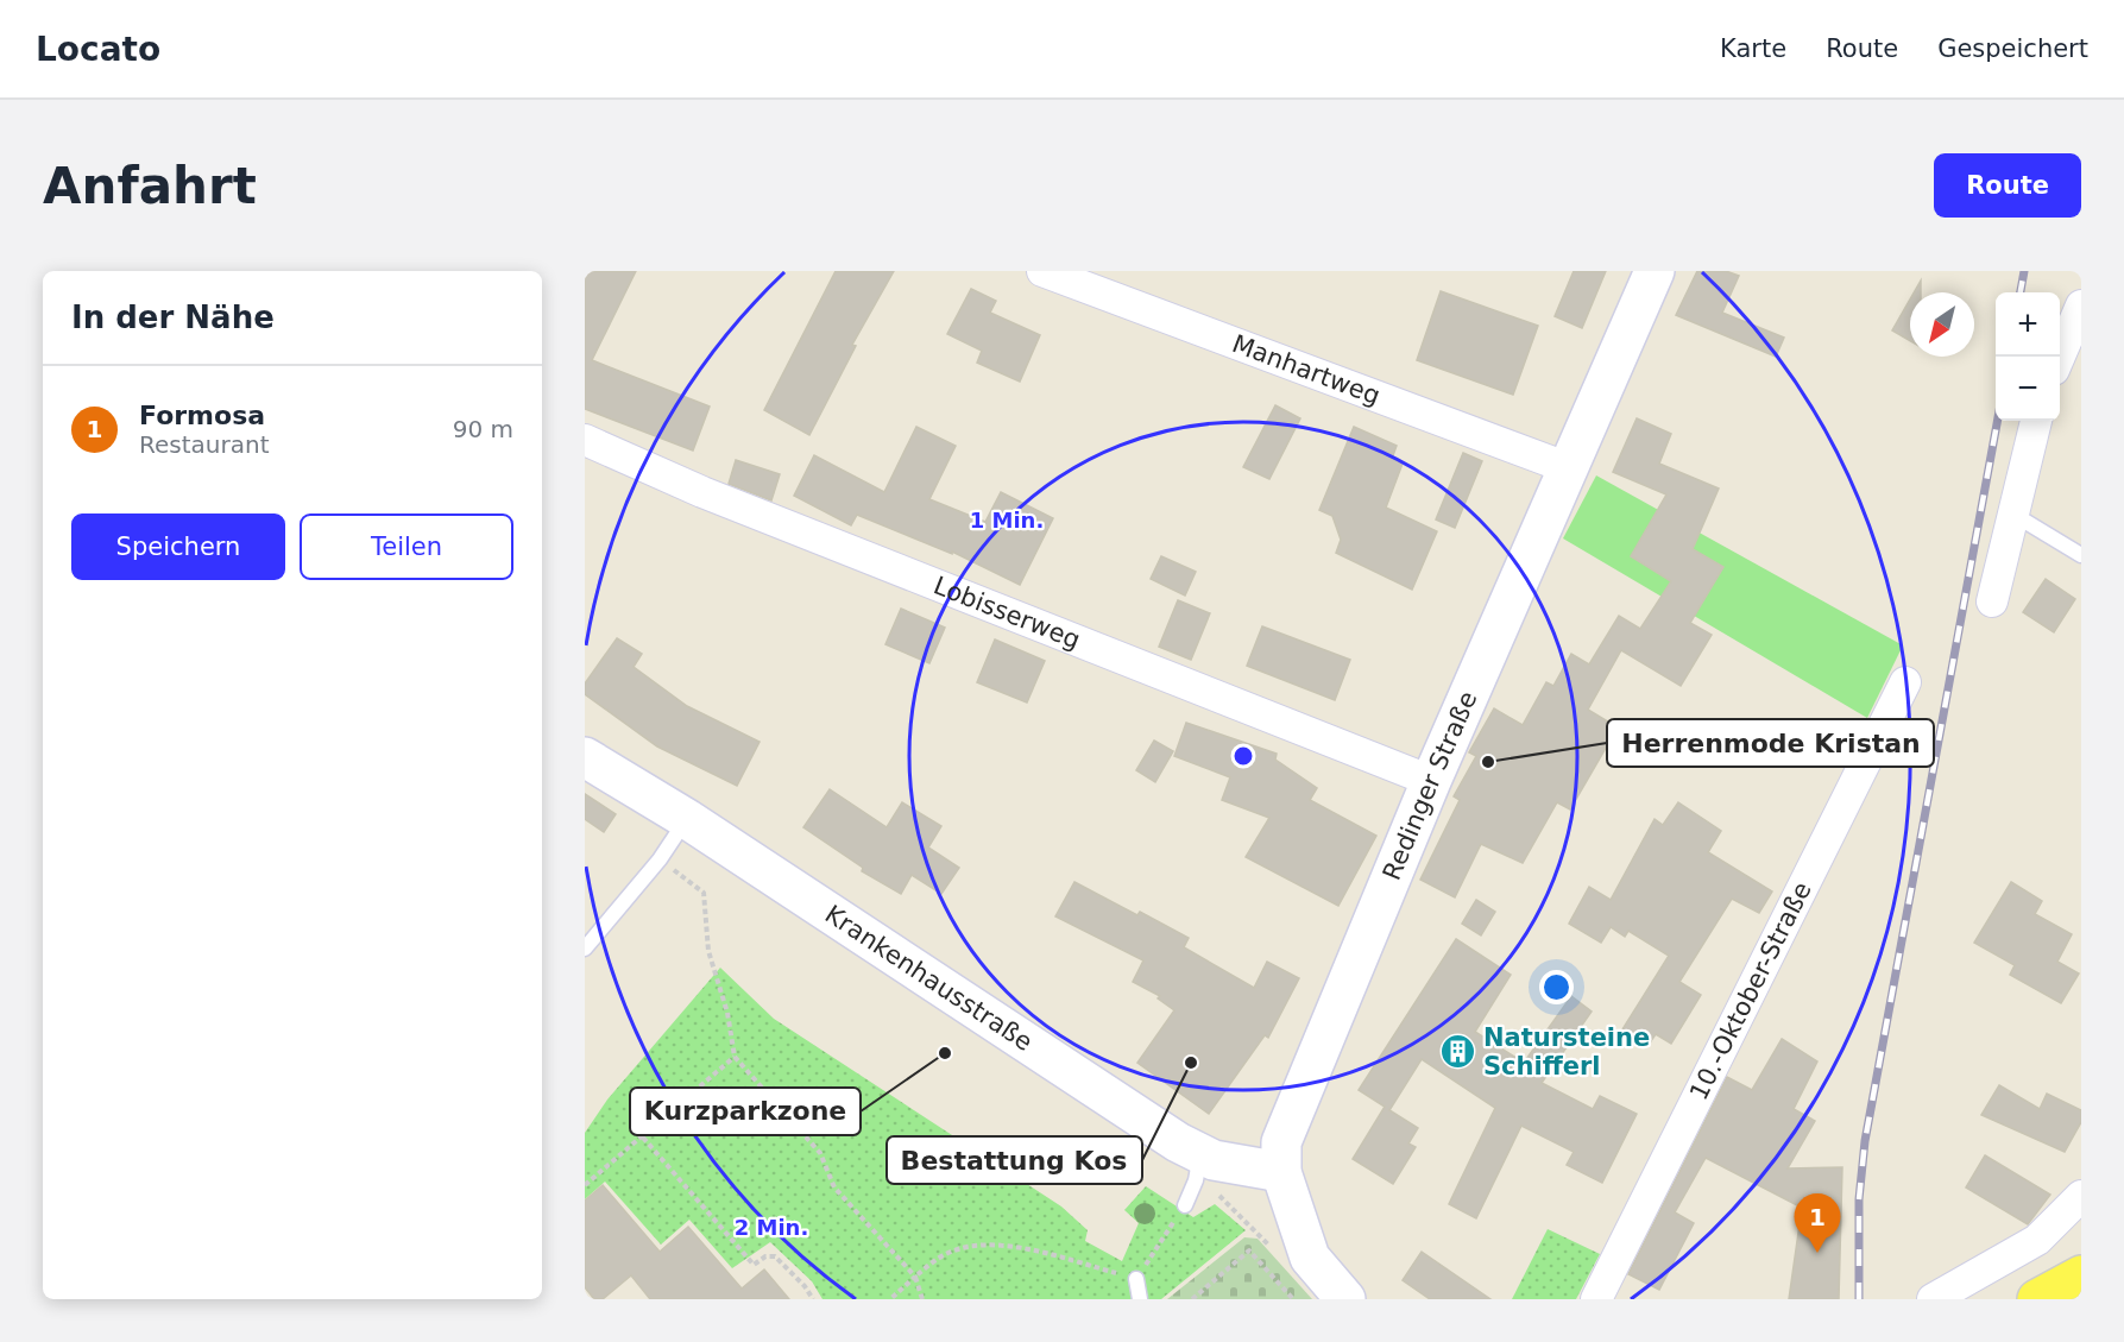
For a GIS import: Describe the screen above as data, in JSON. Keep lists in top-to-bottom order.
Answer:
{
  "streets": {
    "main road": ["Redinger Straße", "Krankenhausstraße"],
    "street": ["Manhartweg", "Lobisserweg", "10.-Oktober-Straße"]
  },
  "crossings": [
    ["Manhartweg", "Redinger Straße"],
    ["Lobisserweg", "Redinger Straße"],
    ["Redinger Straße", "Krankenhausstraße"]
  ],
  "places": {
    "other": ["Herrenmode Kristan", "Kurzparkzone", "Bestattung Kos"],
    "building": ["Natursteine Schifferl"]
  },
  "north": "bottom left",
  "page": {
    "header": "Locato",
    "nav": ["Karte", "Route", "Gespeichert"],
    "buttons": [
      "Route",
      ["Speichern", "Teilen"]
    ],
    "title": "Anfahrt",
    "heading": "In der Nähe",
    "map_buttons": ["+", "−"],
    "list": [
      {
        "mark": "1",
        "name": "Formosa",
        "note": "Restaurant",
        "value": "90 m"
      }
    ],
    "pins": "1"
  },
  "rings": ["1 Min.", "2 Min."]
}
